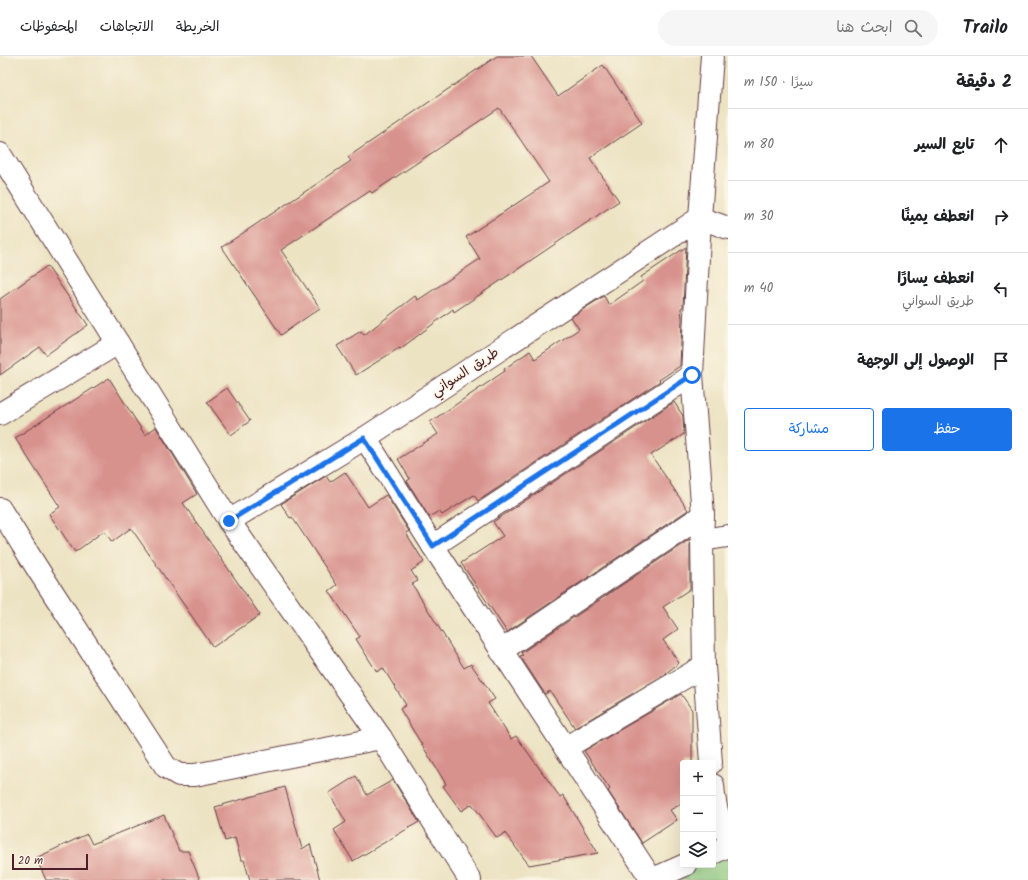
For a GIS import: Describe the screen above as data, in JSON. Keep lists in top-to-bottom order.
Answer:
{
  "streets": {
    "street": ["طريق السواني"]
  },
  "scale_bar": "20 m",
  "page": {
    "header": "Trailo",
    "search": "ابحث هنا",
    "nav": ["الخريطة", "الاتجاهات", "المحفوظات"],
    "heading": ["2 دقيقة", "سيرًا · 150 m"],
    "list": [
      ["تابع السير", "80 m"],
      ["انعطف يمينًا", "30 m"],
      ["انعطف يسارًا", "طريق السواني", "40 m"],
      "الوصول إلى الوجهة"
    ],
    "buttons": ["حفظ", "مشاركة"],
    "map_buttons": ["+", "−"],
    "scale": "20 m"
  }
}
